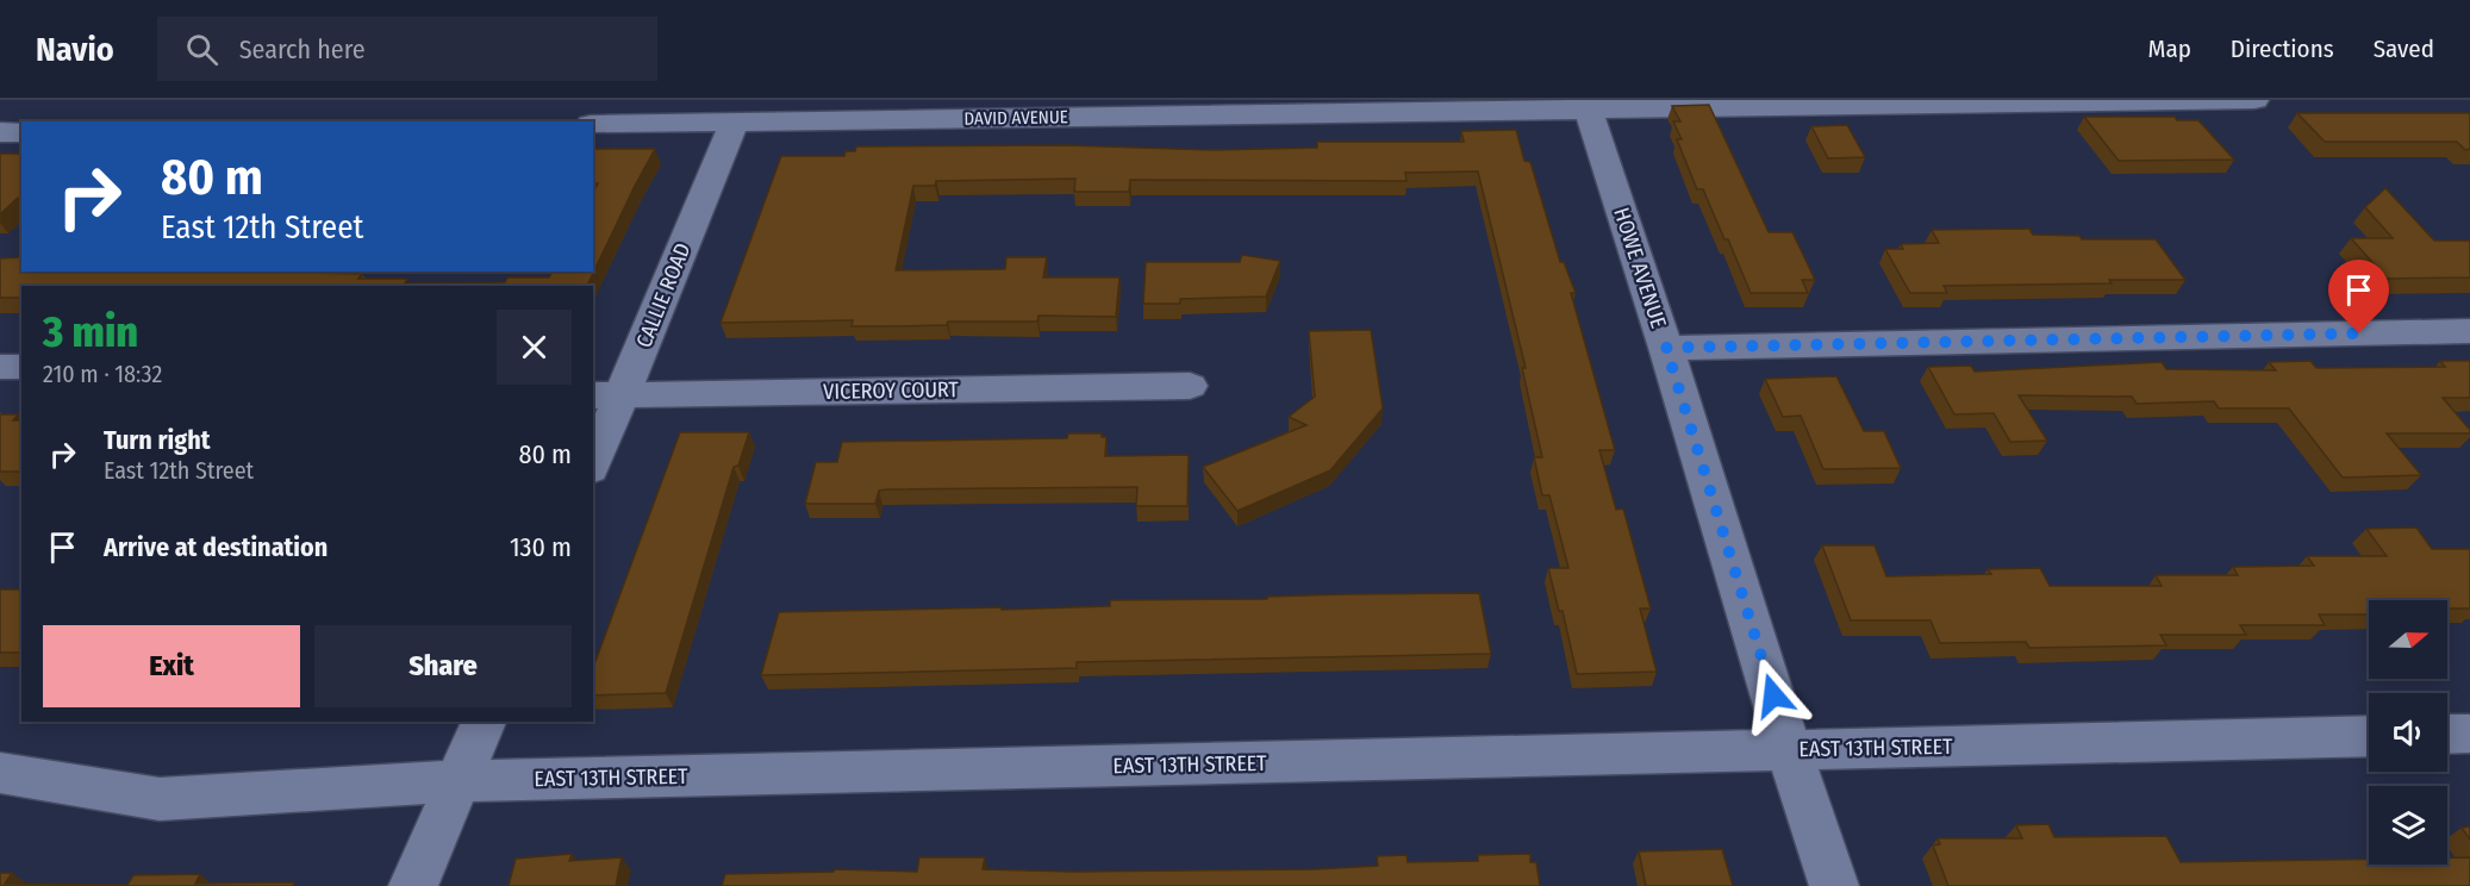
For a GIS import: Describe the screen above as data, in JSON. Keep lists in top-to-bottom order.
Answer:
{
  "streets": {
    "street": [
      "DAVID AVENUE",
      "HOWE AVENUE",
      "CALLIE ROAD",
      "VICEROY COURT",
      "EAST 13TH STREET"
    ]
  },
  "crossings": [
    ["DAVID AVENUE", "HOWE AVENUE"],
    ["DAVID AVENUE", "CALLIE ROAD"],
    ["HOWE AVENUE", "EAST 13TH STREET"],
    ["CALLIE ROAD", "VICEROY COURT"]
  ],
  "north": "right",
  "page": {
    "header": "Navio",
    "search": "Search here",
    "nav": ["Map", "Directions", "Saved"],
    "turn": ["80 m", "East 12th Street"],
    "heading": ["3 min", "210 m · 18:32"],
    "list": [
      {
        "name": "Turn right",
        "note": "East 12th Street",
        "value": "80 m"
      },
      {
        "name": "Arrive at destination",
        "value": "130 m"
      }
    ],
    "buttons": ["Exit", "Share"]
  }
}
